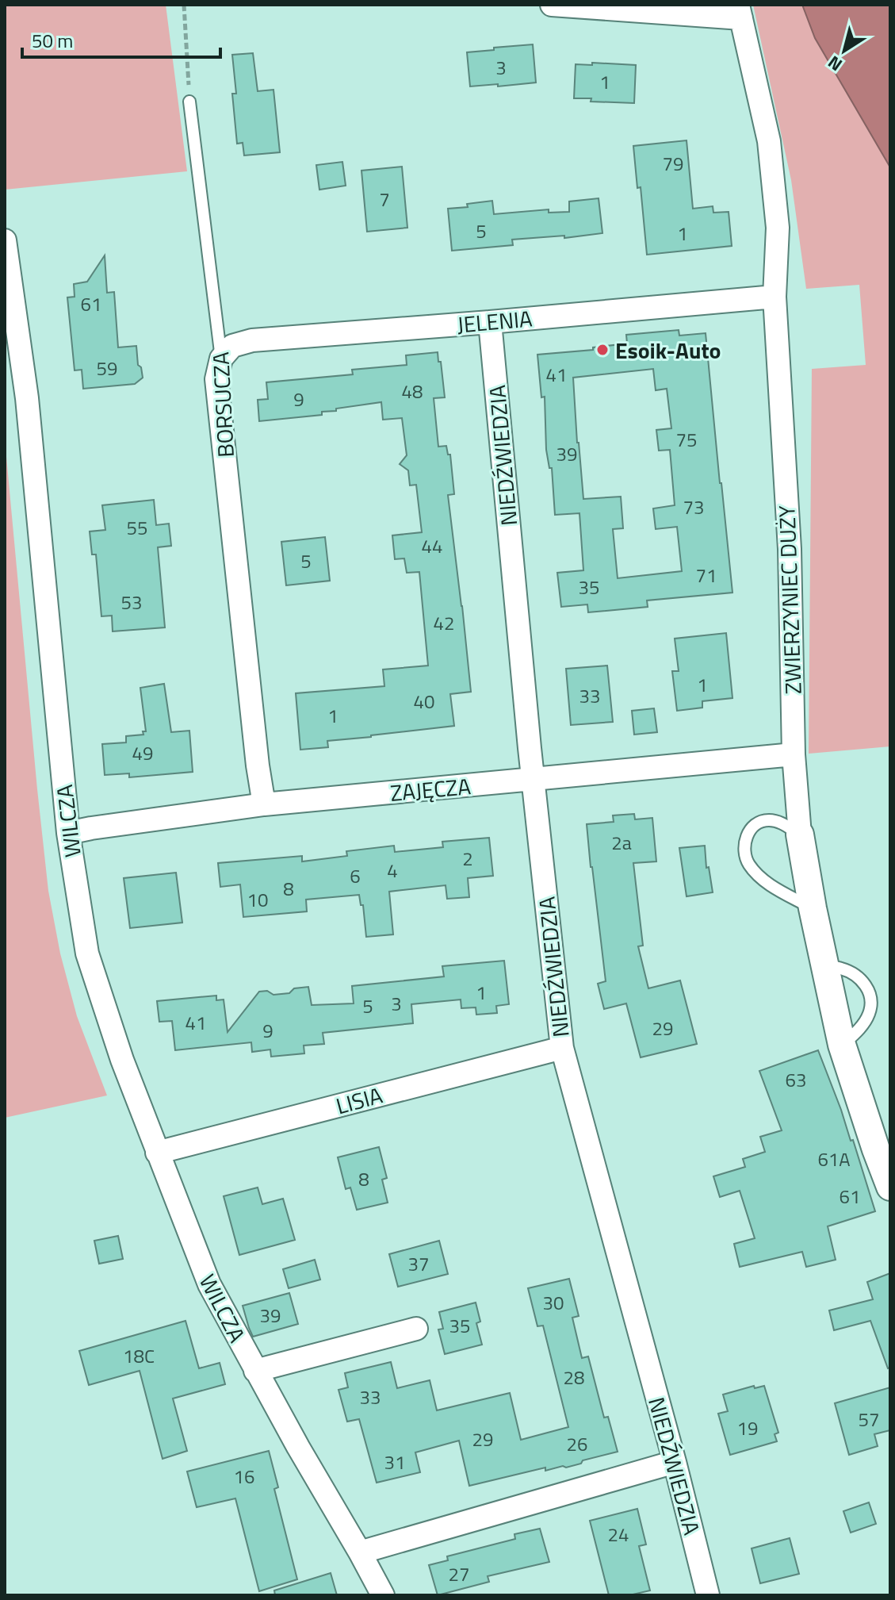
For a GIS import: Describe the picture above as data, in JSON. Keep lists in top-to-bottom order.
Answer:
{
  "streets": {
    "street": [
      "JELENIA",
      "BORSUCZA",
      "NIEDŹWIEDZIA",
      "ZWIERZYNIEC DUŻY",
      "ZAJĘCZA",
      "WILCZA",
      "LISIA"
    ]
  },
  "crossings": [
    ["JELENIA", "BORSUCZA"],
    ["JELENIA", "NIEDŹWIEDZIA"],
    ["JELENIA", "ZWIERZYNIEC DUŻY"],
    ["BORSUCZA", "ZAJĘCZA"],
    ["NIEDŹWIEDZIA", "ZAJĘCZA"],
    ["NIEDŹWIEDZIA", "LISIA"],
    ["ZWIERZYNIEC DUŻY", "ZAJĘCZA"],
    ["ZAJĘCZA", "WILCZA"],
    ["WILCZA", "LISIA"]
  ],
  "places": ["Esoik-Auto"],
  "house_numbers": [
    "3",
    "1",
    "79",
    "7",
    "5",
    "1",
    "61",
    "59",
    "41",
    "48",
    "9",
    "75",
    "39",
    "73",
    "55",
    "44",
    "5",
    "71",
    "35",
    "53",
    "42",
    "1",
    "33",
    "40",
    "1",
    "49",
    "2a",
    "2",
    "4",
    "6",
    "8",
    "10",
    "1",
    "3",
    "5",
    "41",
    "29",
    "9",
    "63",
    "61A",
    "8",
    "61",
    "37",
    "30",
    "39",
    "35",
    "18C",
    "28",
    "33",
    "57",
    "19",
    "29",
    "26",
    "31",
    "16",
    "24",
    "27"
  ],
  "scale_bar": "50 m",
  "north": "bottom left"
}
